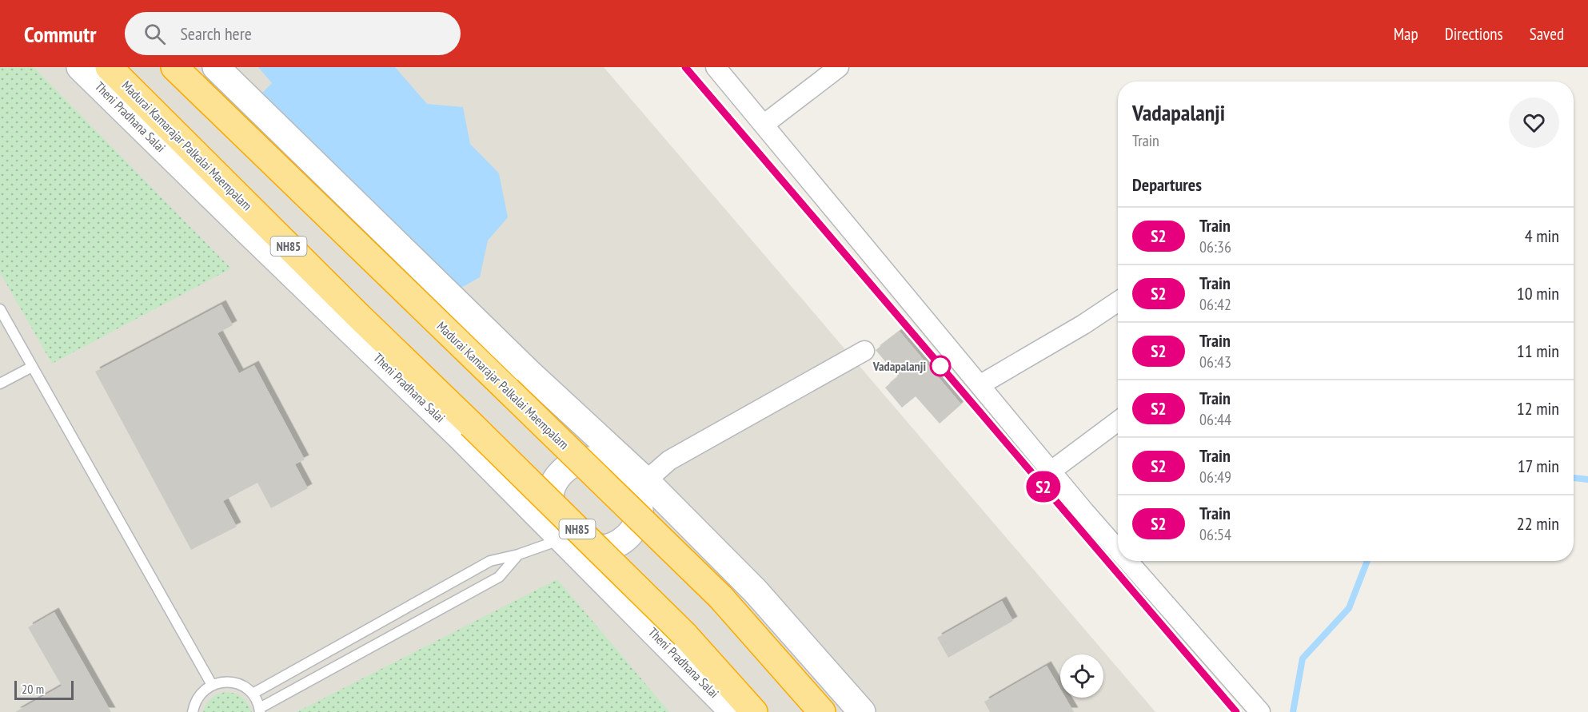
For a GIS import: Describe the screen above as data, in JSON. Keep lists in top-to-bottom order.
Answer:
{
  "streets": {
    "highway": ["Madurai Kamarajar Palkalai Maempalam", "NH85"],
    "street": ["Theni Pradhana Salai"]
  },
  "places": ["Vadapalanji"],
  "scale_bar": "20 m",
  "page": {
    "header": "Commutr",
    "search": "Search here",
    "nav": ["Map", "Directions", "Saved"],
    "on_map": "S2",
    "heading": [
      ["Vadapalanji", "Train"],
      "Departures"
    ],
    "list": [
      {
        "mark": "S2",
        "name": "Train",
        "note": "06:36",
        "value": "4 min"
      },
      {
        "mark": "S2",
        "name": "Train",
        "note": "06:42",
        "value": "10 min"
      },
      {
        "mark": "S2",
        "name": "Train",
        "note": "06:43",
        "value": "11 min"
      },
      {
        "mark": "S2",
        "name": "Train",
        "note": "06:44",
        "value": "12 min"
      },
      {
        "mark": "S2",
        "name": "Train",
        "note": "06:49",
        "value": "17 min"
      },
      {
        "mark": "S2",
        "name": "Train",
        "note": "06:54",
        "value": "22 min"
      }
    ],
    "scale": "20 m"
  }
}
